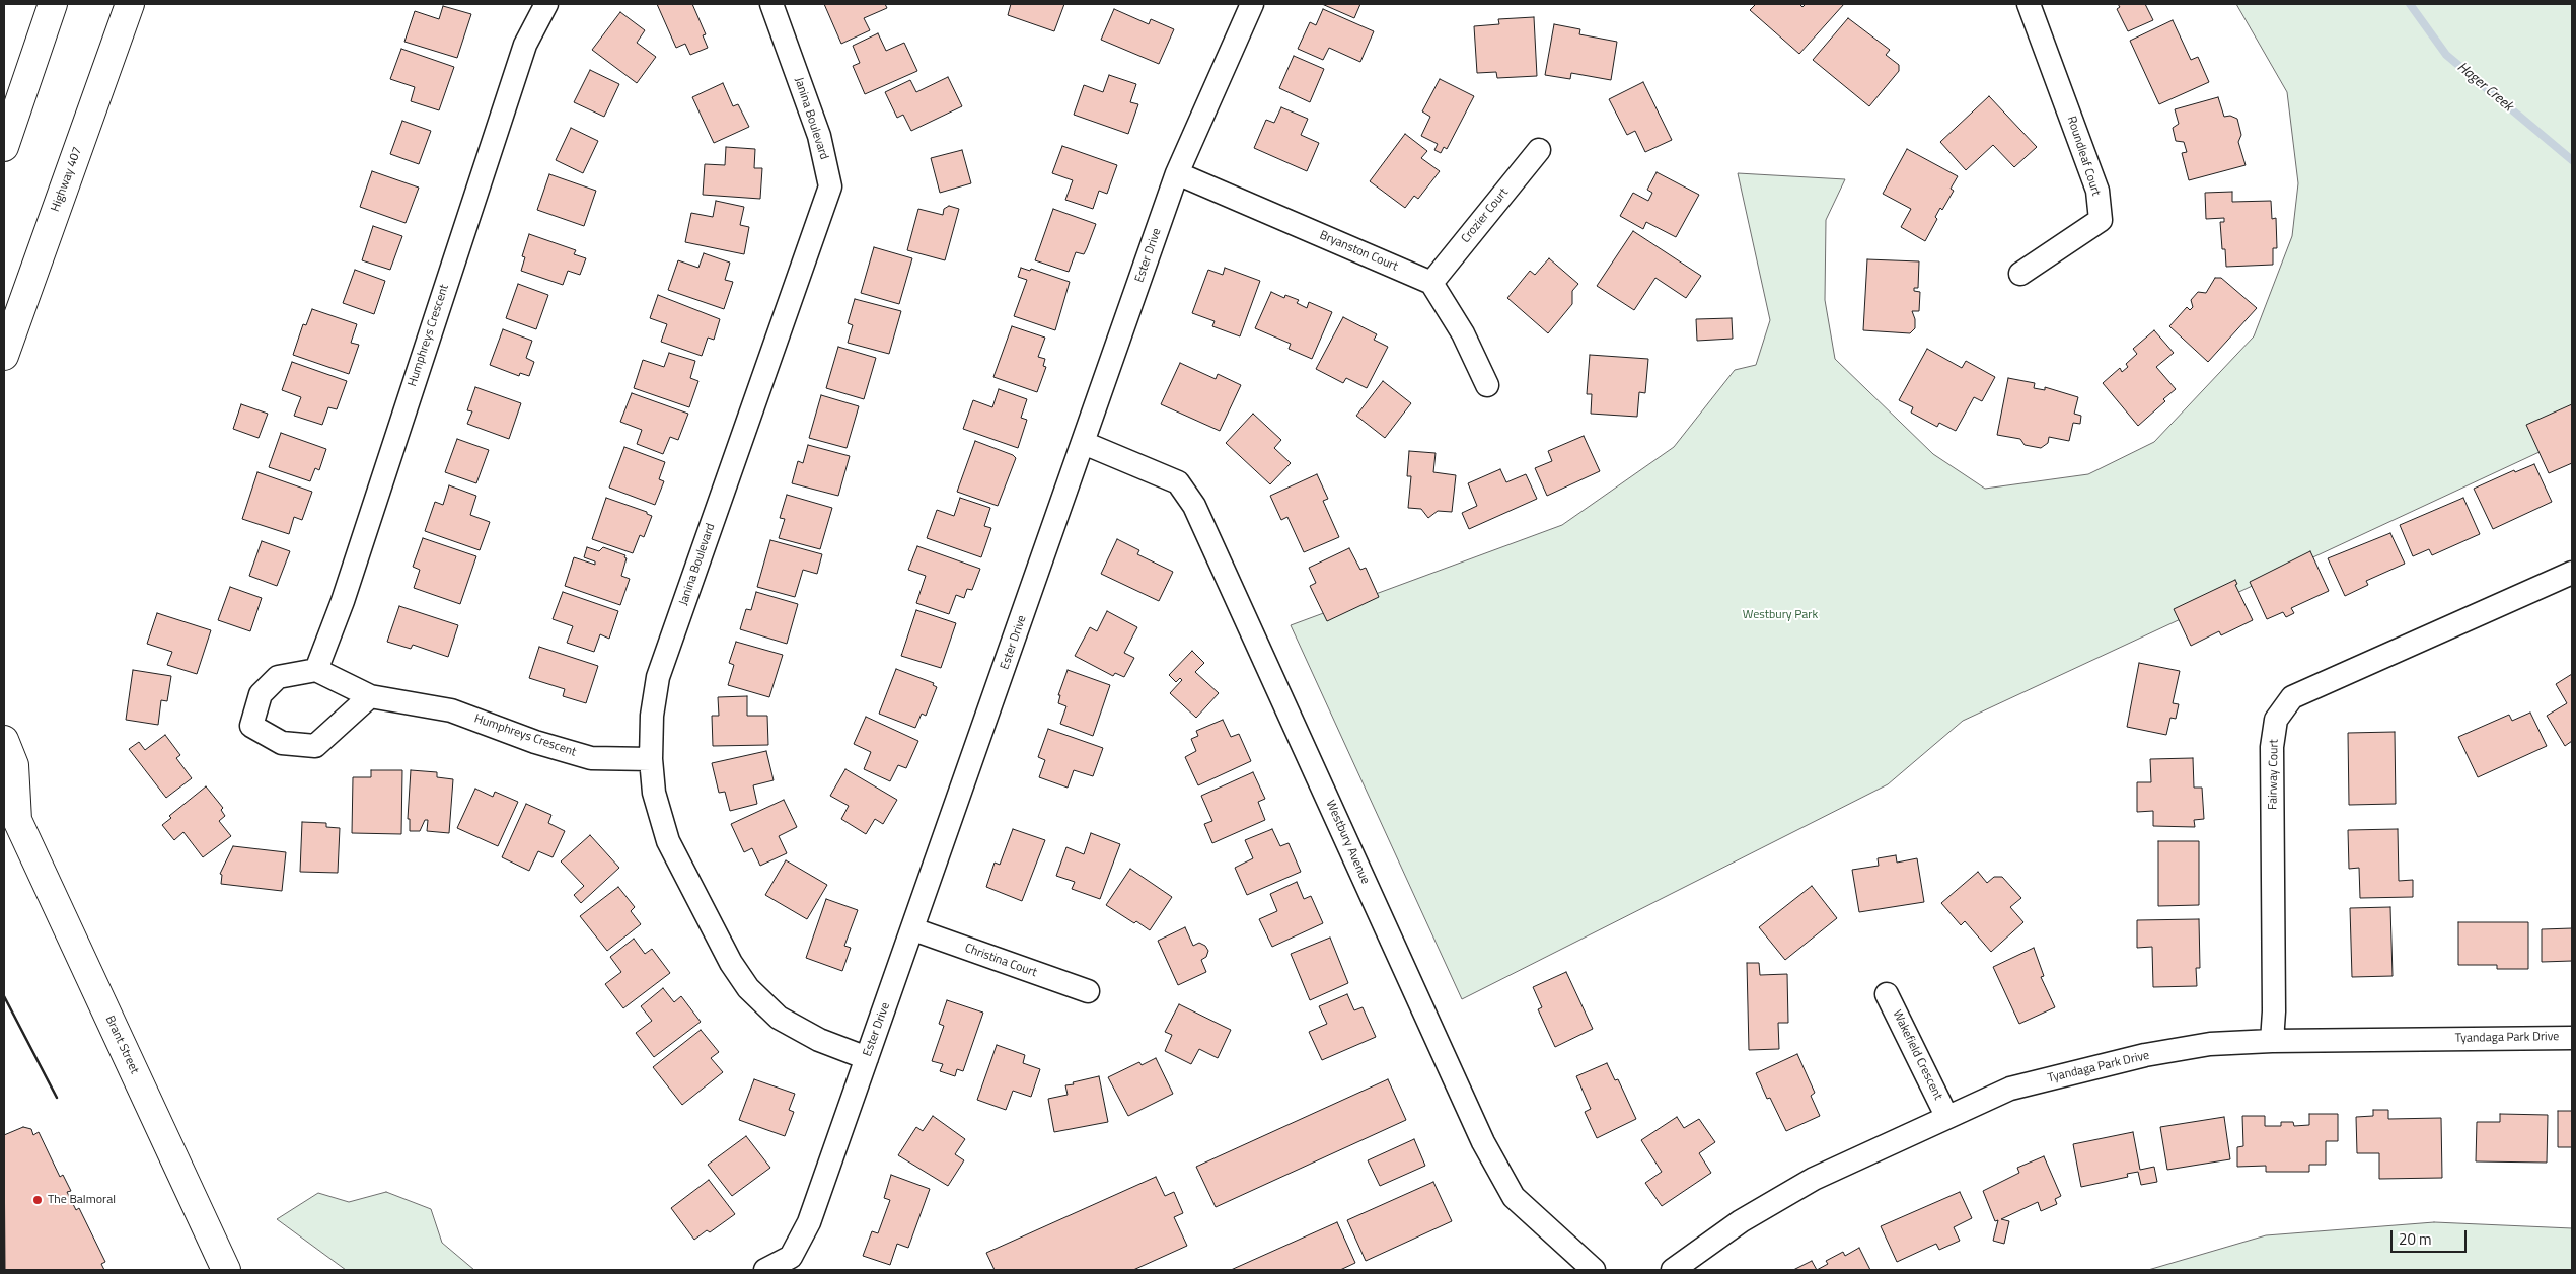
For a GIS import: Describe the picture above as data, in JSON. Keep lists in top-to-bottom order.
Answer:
{
  "streets": {
    "main road": ["Highway 407", "Brant Street"],
    "street": [
      "Janina Boulevard",
      "Roundleaf Court",
      "Crozier Court",
      "Bryanston Court",
      "Ester Drive",
      "Humphreys Crescent",
      "Fairway Court",
      "Westbury Avenue",
      "Christina Court",
      "Tyandaga Park Drive",
      "Wakefield Crescent"
    ]
  },
  "crossings": [
    ["Janina Boulevard", "Ester Drive"],
    ["Janina Boulevard", "Humphreys Crescent"],
    ["Crozier Court", "Bryanston Court"],
    ["Bryanston Court", "Ester Drive"],
    ["Ester Drive", "Westbury Avenue"],
    ["Ester Drive", "Christina Court"],
    ["Fairway Court", "Tyandaga Park Drive"],
    ["Tyandaga Park Drive", "Wakefield Crescent"]
  ],
  "water": ["Hager Creek"],
  "parks": ["Westbury Park"],
  "places": ["The Balmoral"],
  "scale_bar": "20 m"
}
